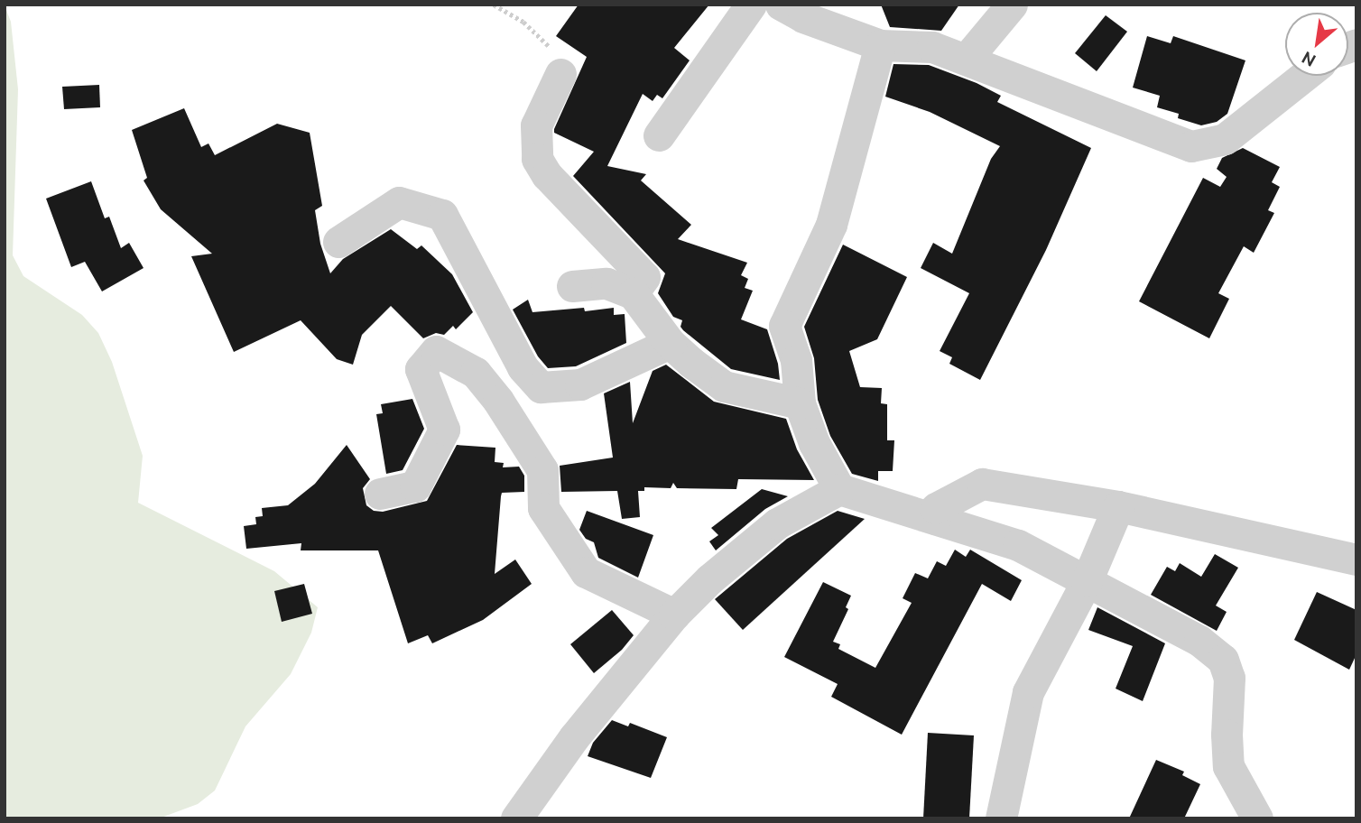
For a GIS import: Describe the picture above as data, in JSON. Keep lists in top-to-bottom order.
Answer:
{
  "north": "bottom left"
}
